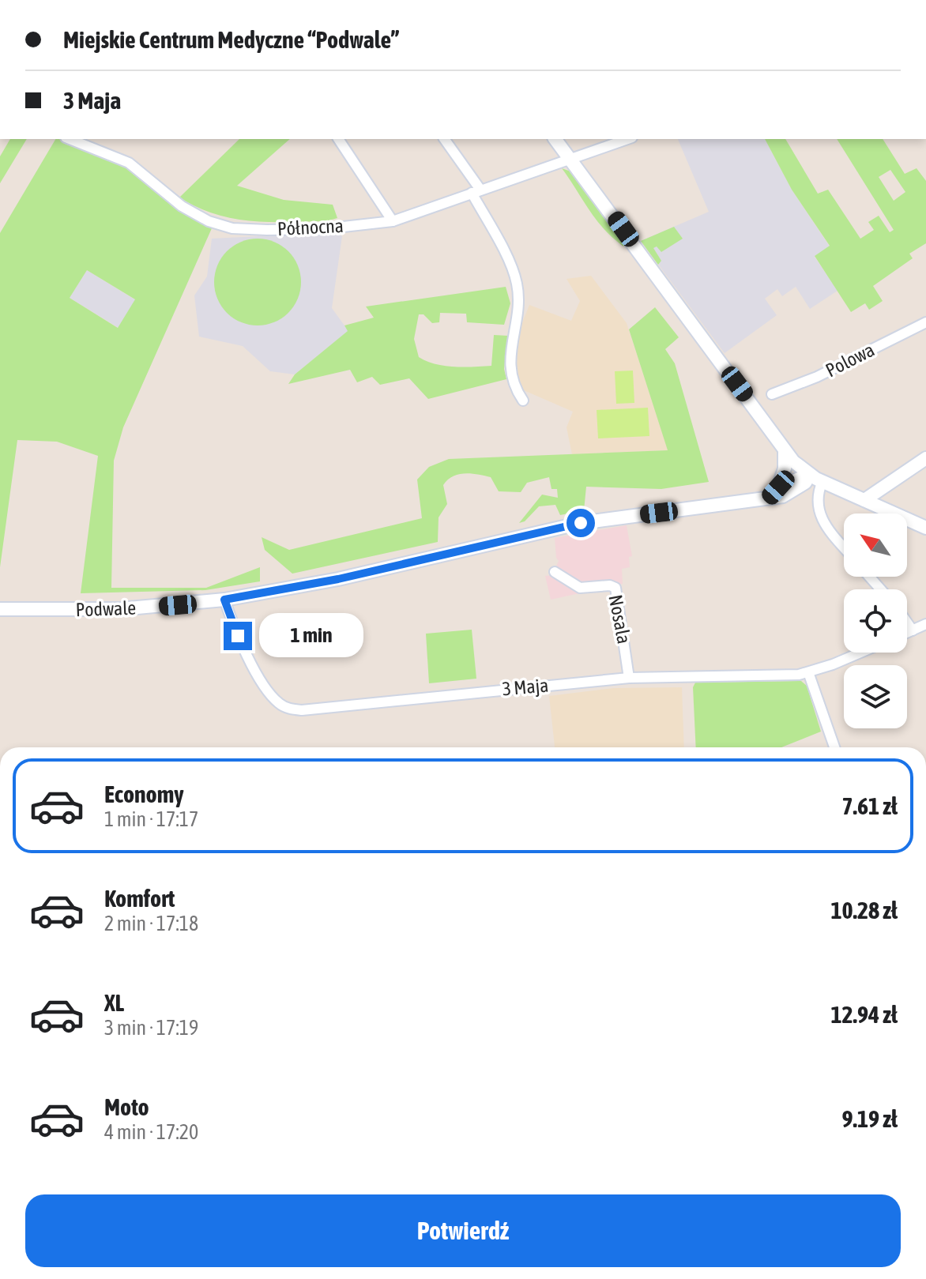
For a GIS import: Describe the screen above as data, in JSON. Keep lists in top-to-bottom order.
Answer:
{
  "streets": {
    "street": [
      "Północna",
      "Polowa",
      "Podwale",
      "Nosala",
      "3 Maja"
    ]
  },
  "crossings": [
    ["Podwale", "3 Maja"],
    ["Nosala", "3 Maja"]
  ],
  "north": "top left",
  "page": {
    "banner": ["Miejskie Centrum Medyczne “Podwale”", "3 Maja"],
    "bubble": "1 min",
    "list": [
      {
        "name": "Economy",
        "note": "1 min · 17:17",
        "value": "7.61 zł"
      },
      {
        "name": "Komfort",
        "note": "2 min · 17:18",
        "value": "10.28 zł"
      },
      {
        "name": "XL",
        "note": "3 min · 17:19",
        "value": "12.94 zł"
      },
      {
        "name": "Moto",
        "note": "4 min · 17:20",
        "value": "9.19 zł"
      }
    ],
    "buttons": "Potwierdź"
  }
}
